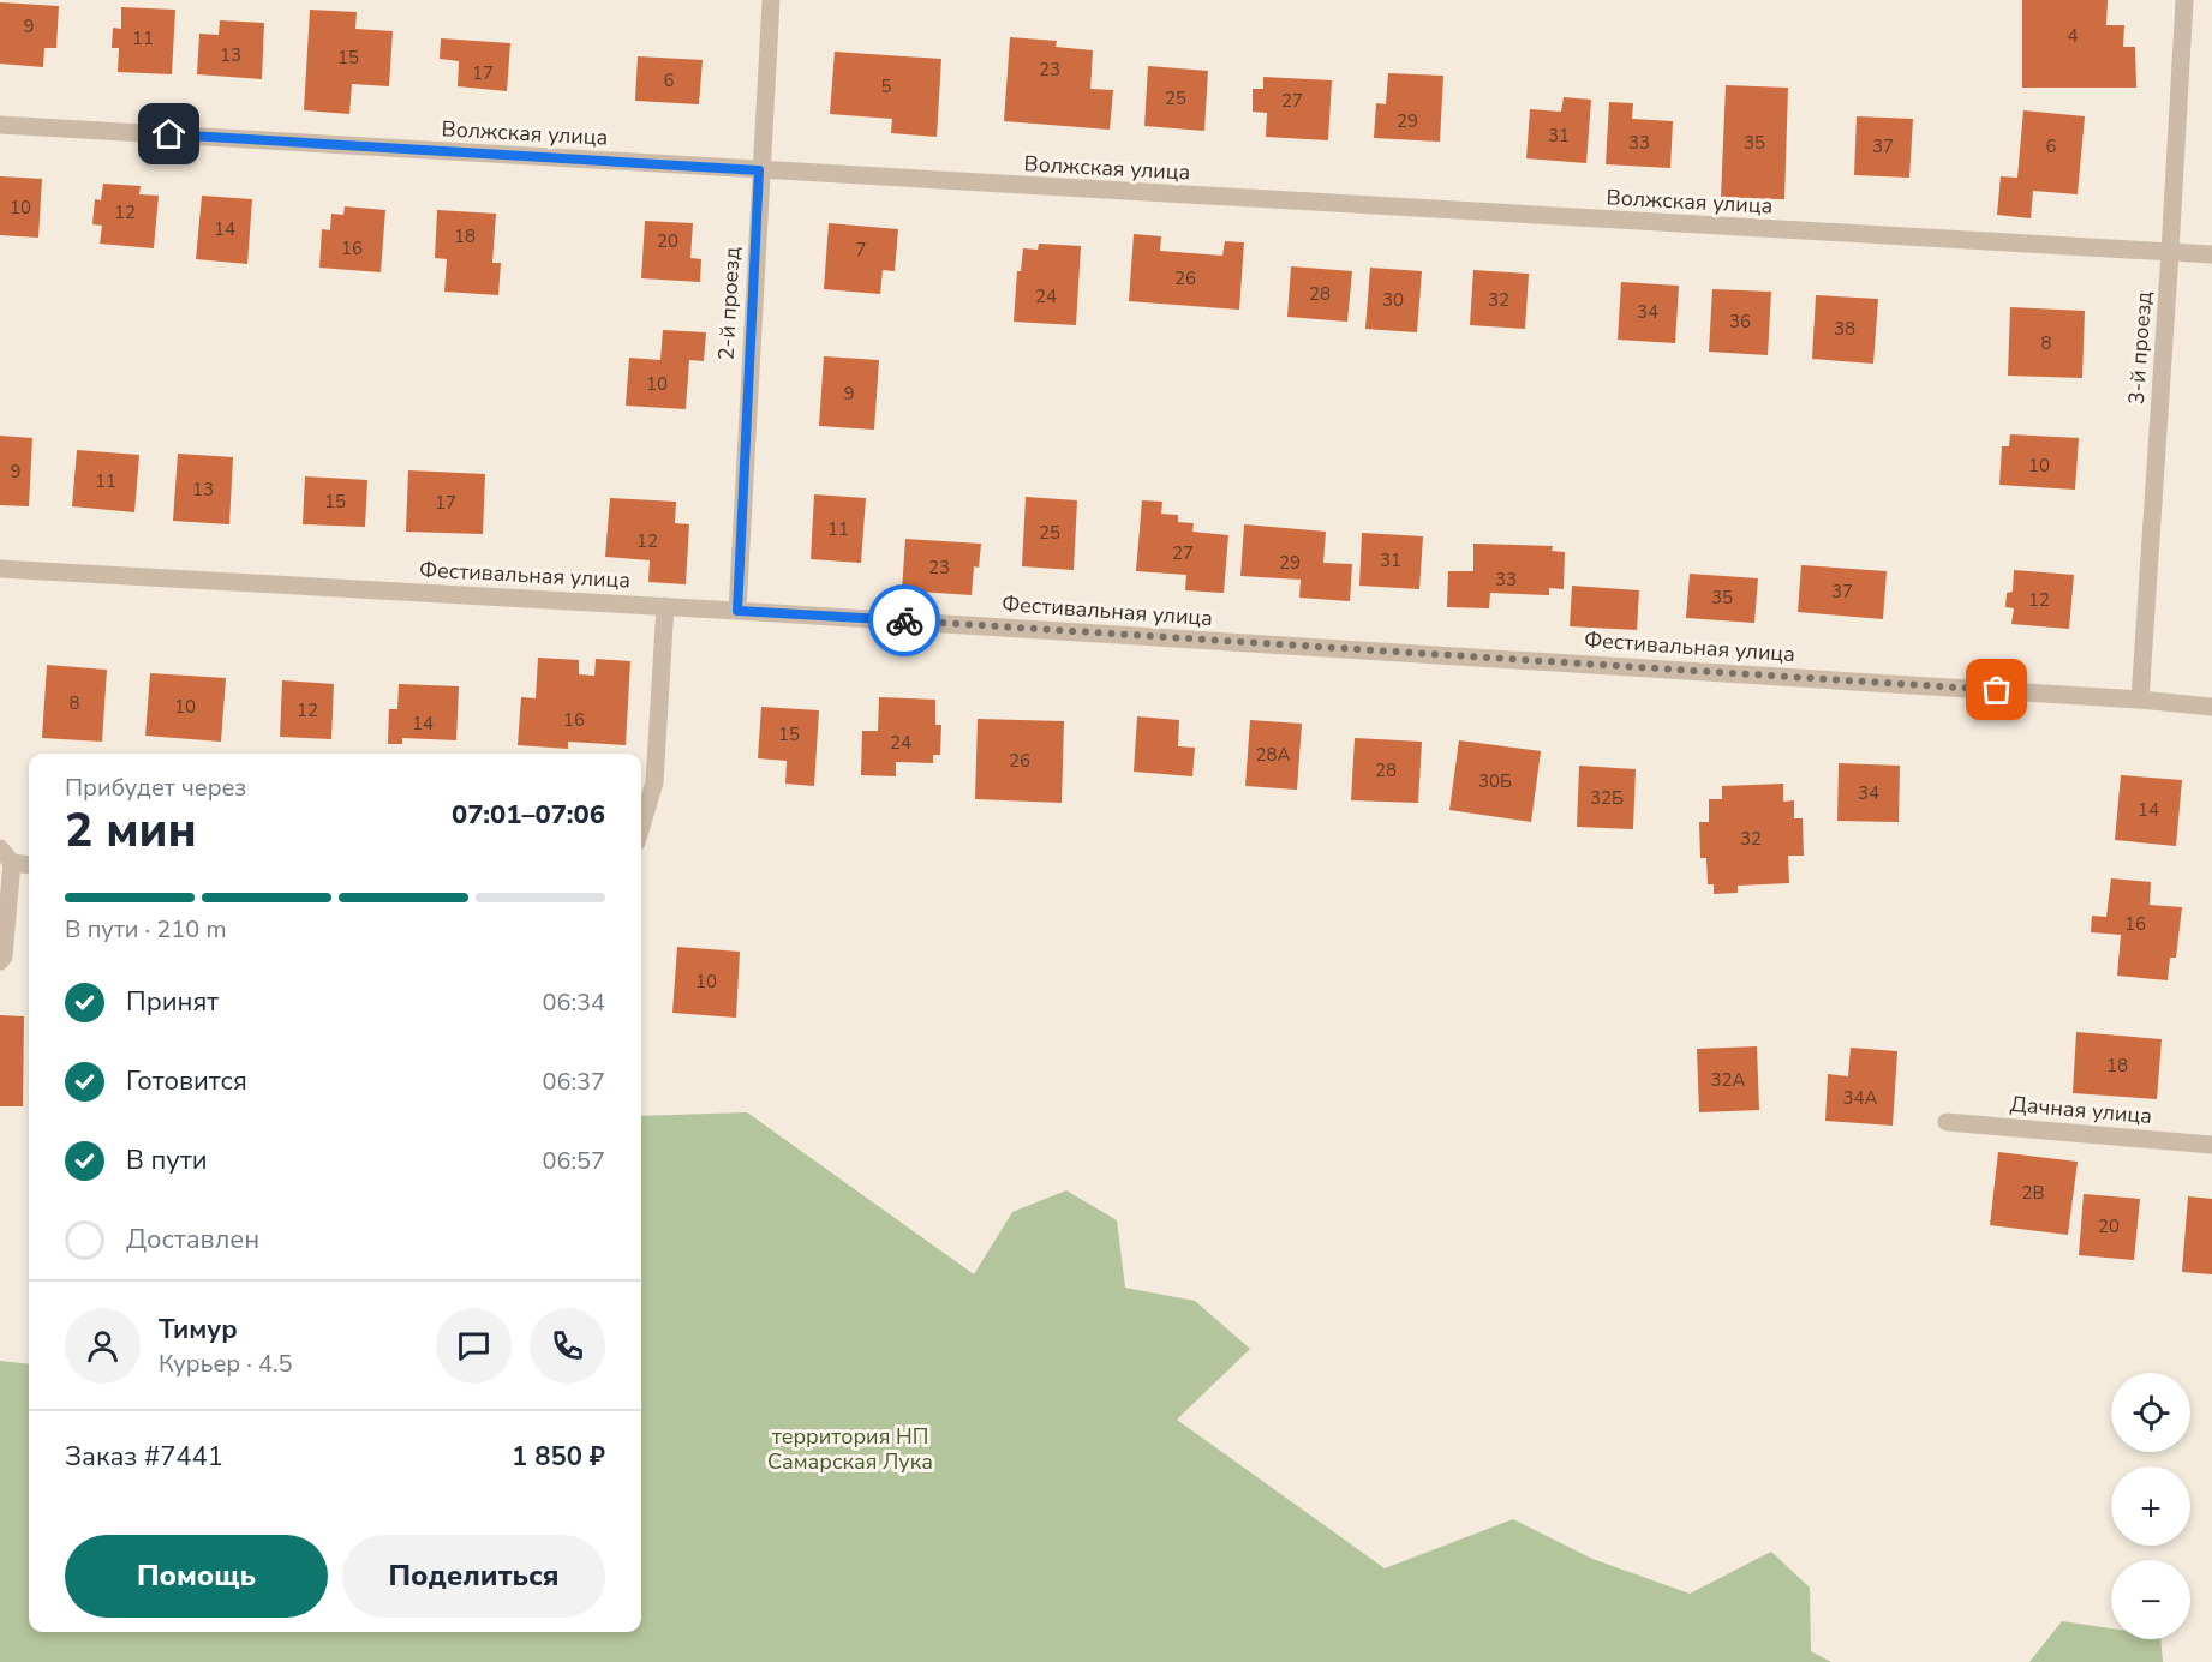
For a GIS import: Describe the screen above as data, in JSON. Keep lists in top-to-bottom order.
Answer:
{
  "streets": {
    "street": [
      "Волжская улица",
      "2-й проезд",
      "3-й проезд",
      "Фестивальная улица",
      "Дачная улица"
    ]
  },
  "crossings": [
    ["Волжская улица", "2-й проезд"],
    ["Волжская улица", "3-й проезд"],
    ["2-й проезд", "Фестивальная улица"],
    ["3-й проезд", "Фестивальная улица"]
  ],
  "parks": ["территория НП Самарская Лука"],
  "house_numbers": [
    "9",
    "4",
    "11",
    "13",
    "15",
    "23",
    "17",
    "6",
    "5",
    "25",
    "27",
    "29",
    "31",
    "33",
    "35",
    "37",
    "6",
    "10",
    "12",
    "14",
    "18",
    "20",
    "16",
    "7",
    "26",
    "28",
    "24",
    "30",
    "32",
    "34",
    "36",
    "38",
    "8",
    "10",
    "9",
    "10",
    "9",
    "11",
    "13",
    "15",
    "17",
    "11",
    "25",
    "12",
    "27",
    "31",
    "29",
    "23",
    "33",
    "37",
    "35",
    "12",
    "8",
    "10",
    "12",
    "16",
    "14",
    "15",
    "24",
    "28А",
    "26",
    "28",
    "30Б",
    "34",
    "32Б",
    "14",
    "32",
    "16",
    "10",
    "18",
    "32А",
    "34А",
    "2В",
    "20"
  ],
  "page": {
    "heading": ["2 мин", "Прибудет через", "07:01–07:06"],
    "panel": [
      "Тимур",
      "Курьер · 4.5",
      "Заказ #7441",
      "1 850 ₽"
    ],
    "bar": "В пути · 210 m",
    "list": [
      ["Принят", "06:34"],
      ["Готовится", "06:37"],
      ["В пути", "06:57"],
      "Доставлен"
    ],
    "map_buttons": ["+", "−"],
    "buttons": ["Помощь", "Поделиться"]
  }
}
